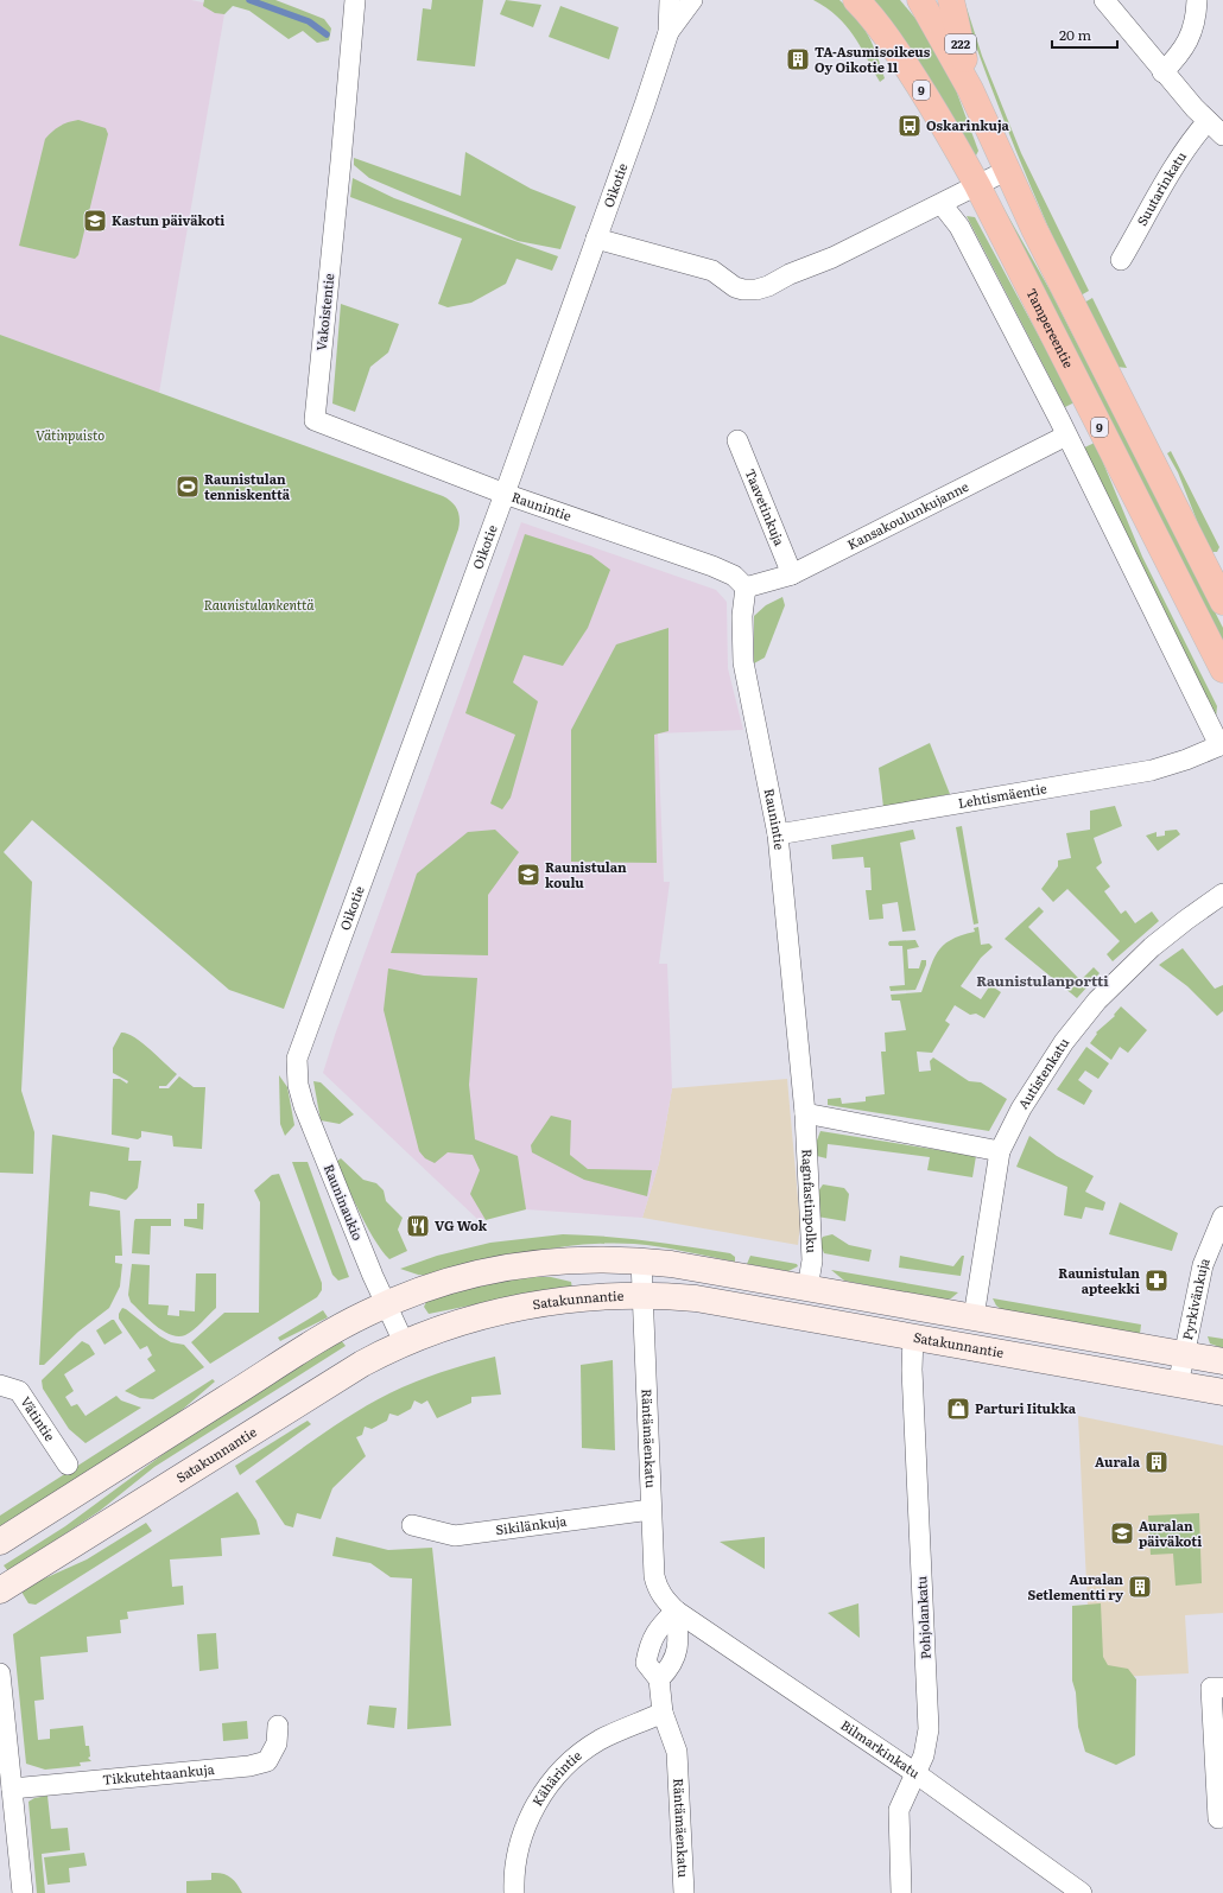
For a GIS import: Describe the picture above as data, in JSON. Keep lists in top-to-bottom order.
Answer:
{
  "streets": {
    "highway": ["222", "9", "Tampereentie"],
    "main road": ["Satakunnantie"],
    "street": [
      "Oikotie",
      "Suutarinkatu",
      "Vakoistentie",
      "Raunintie",
      "Taavetinkuja",
      "Kansakoulunkujanne",
      "Lehtismäentie",
      "Autistenkatu",
      "Ragnfastinpolku",
      "Rauninaukio",
      "Pyrkivänkuja",
      "Vätintie",
      "Räntämäenkatu",
      "Sikilänkuja",
      "Pohjolankatu",
      "Bilmarkinkatu",
      "Tikkutehtaankuja",
      "Kähärintie"
    ]
  },
  "crossings": [
    ["222", "9"],
    ["Oikotie", "Vakoistentie"],
    ["Oikotie", "Raunintie"],
    ["Oikotie", "Rauninaukio"],
    ["Vakoistentie", "Raunintie"],
    ["Raunintie", "Kansakoulunkujanne"],
    ["Raunintie", "Lehtismäentie"],
    ["Raunintie", "Ragnfastinpolku"],
    ["Taavetinkuja", "Kansakoulunkujanne"],
    ["Rauninaukio", "Satakunnantie"],
    ["Pyrkivänkuja", "Satakunnantie"],
    ["Satakunnantie", "Räntämäenkatu"],
    ["Satakunnantie", "Pohjolankatu"],
    ["Räntämäenkatu", "Sikilänkuja"],
    ["Räntämäenkatu", "Bilmarkinkatu"],
    ["Räntämäenkatu", "Kähärintie"],
    ["Pohjolankatu", "Bilmarkinkatu"]
  ],
  "districts": ["Raunistulanportti"],
  "parks": ["Vätinpuisto", "Raunistulankenttä"],
  "places": {
    "building": ["TA-Asumisoikeus Oy Oikotie 11", "Aurala", "Auralan Setlementti ry"],
    "bus stop": ["Oskarinkuja"],
    "school or university": ["Kastun päiväkoti", "Raunistulan koulu", "Auralan päiväkoti"],
    "sports": ["Raunistulan tenniskenttä"],
    "restaurant": ["VG Wok"],
    "pharmacy": ["Raunistulan apteekki"],
    "shop": ["Parturi Iitukka"]
  },
  "scale_bar": "20 m"
}
